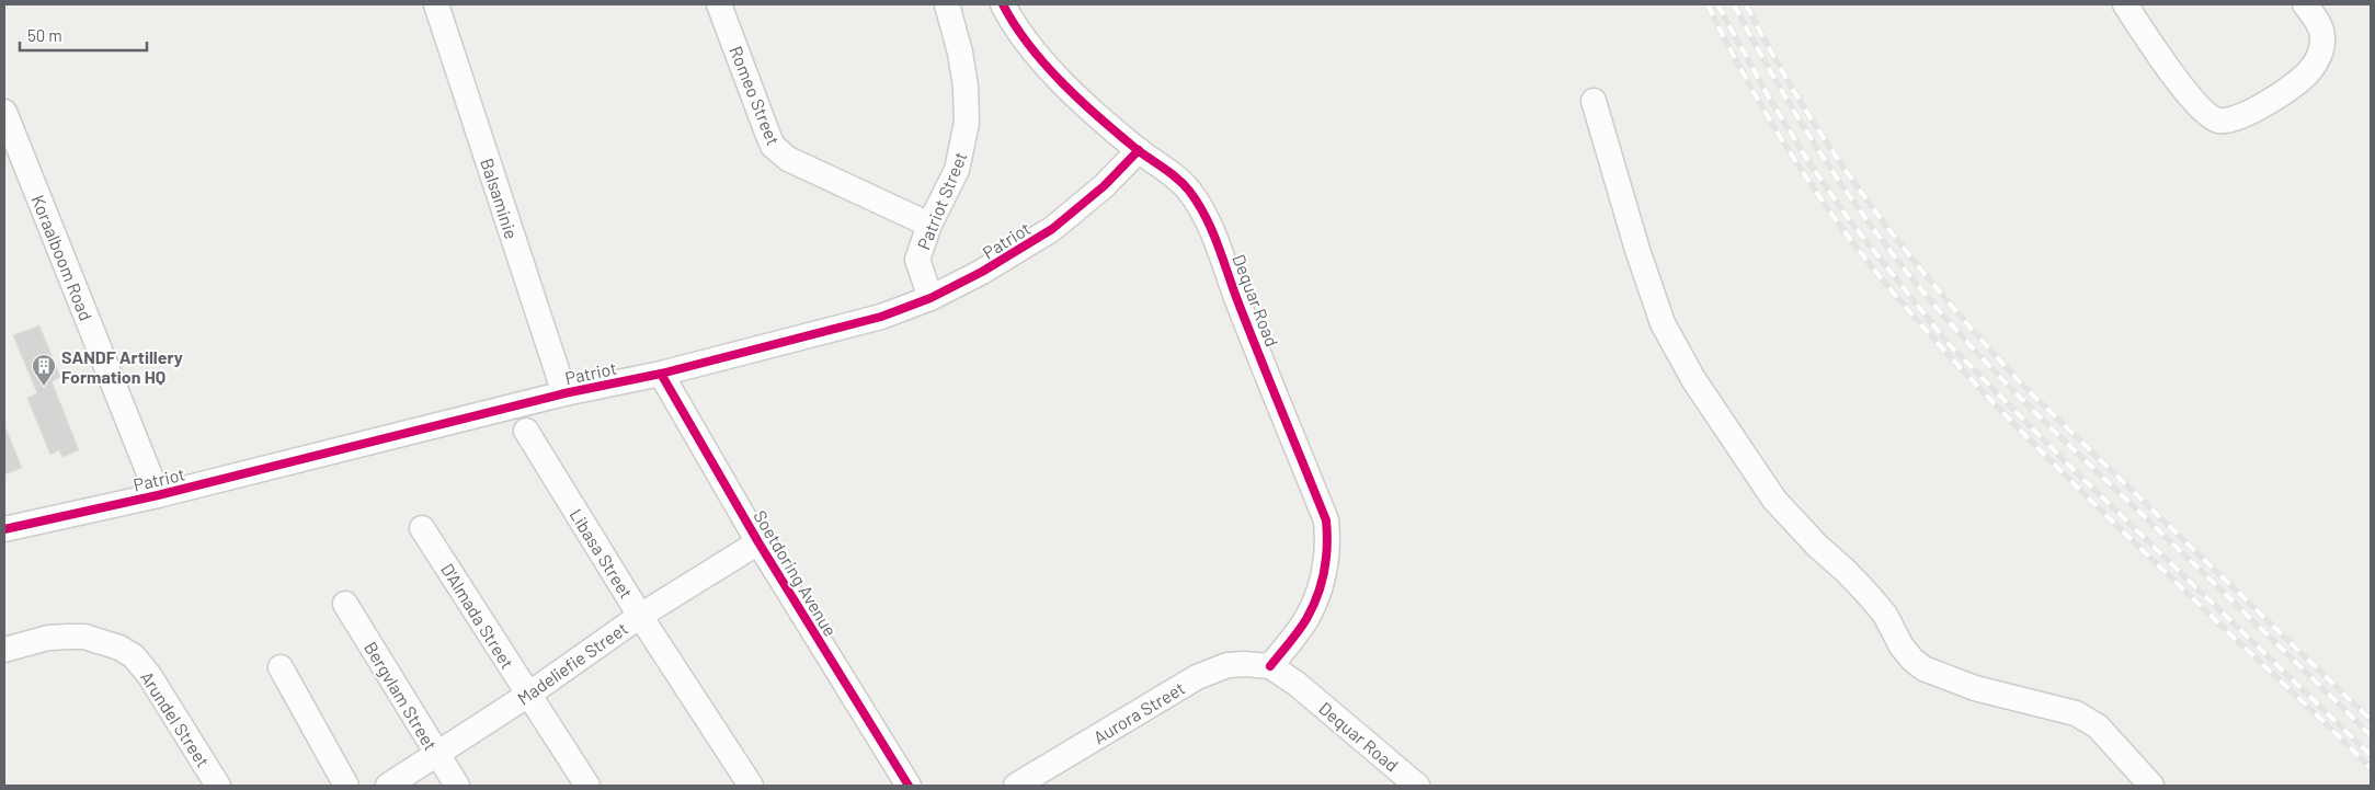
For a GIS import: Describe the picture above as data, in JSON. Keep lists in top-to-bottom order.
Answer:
{
  "streets": {
    "street": [
      "Romeo Street",
      "Balsaminie",
      "Patriot Street",
      "Patriot",
      "Koraalboom Road",
      "Dequar Road",
      "Libasa Street",
      "Soetdoring Avenue",
      "D'Almada Street",
      "Madeliefie Street",
      "Bergvlam Street",
      "Aurora Street",
      "Arundel Street"
    ]
  },
  "crossings": [
    ["Romeo Street", "Patriot Street"],
    ["Balsaminie", "Patriot"],
    ["Patriot Street", "Patriot"],
    ["Patriot", "Koraalboom Road"],
    ["Patriot", "Dequar Road"],
    ["Patriot", "Soetdoring Avenue"],
    ["Dequar Road", "Aurora Street"],
    ["Libasa Street", "Madeliefie Street"],
    ["Soetdoring Avenue", "Madeliefie Street"],
    ["D'Almada Street", "Madeliefie Street"],
    ["Madeliefie Street", "Bergvlam Street"]
  ],
  "places": {
    "building": ["SANDF Artillery Formation HQ"]
  },
  "scale_bar": "50 m"
}
